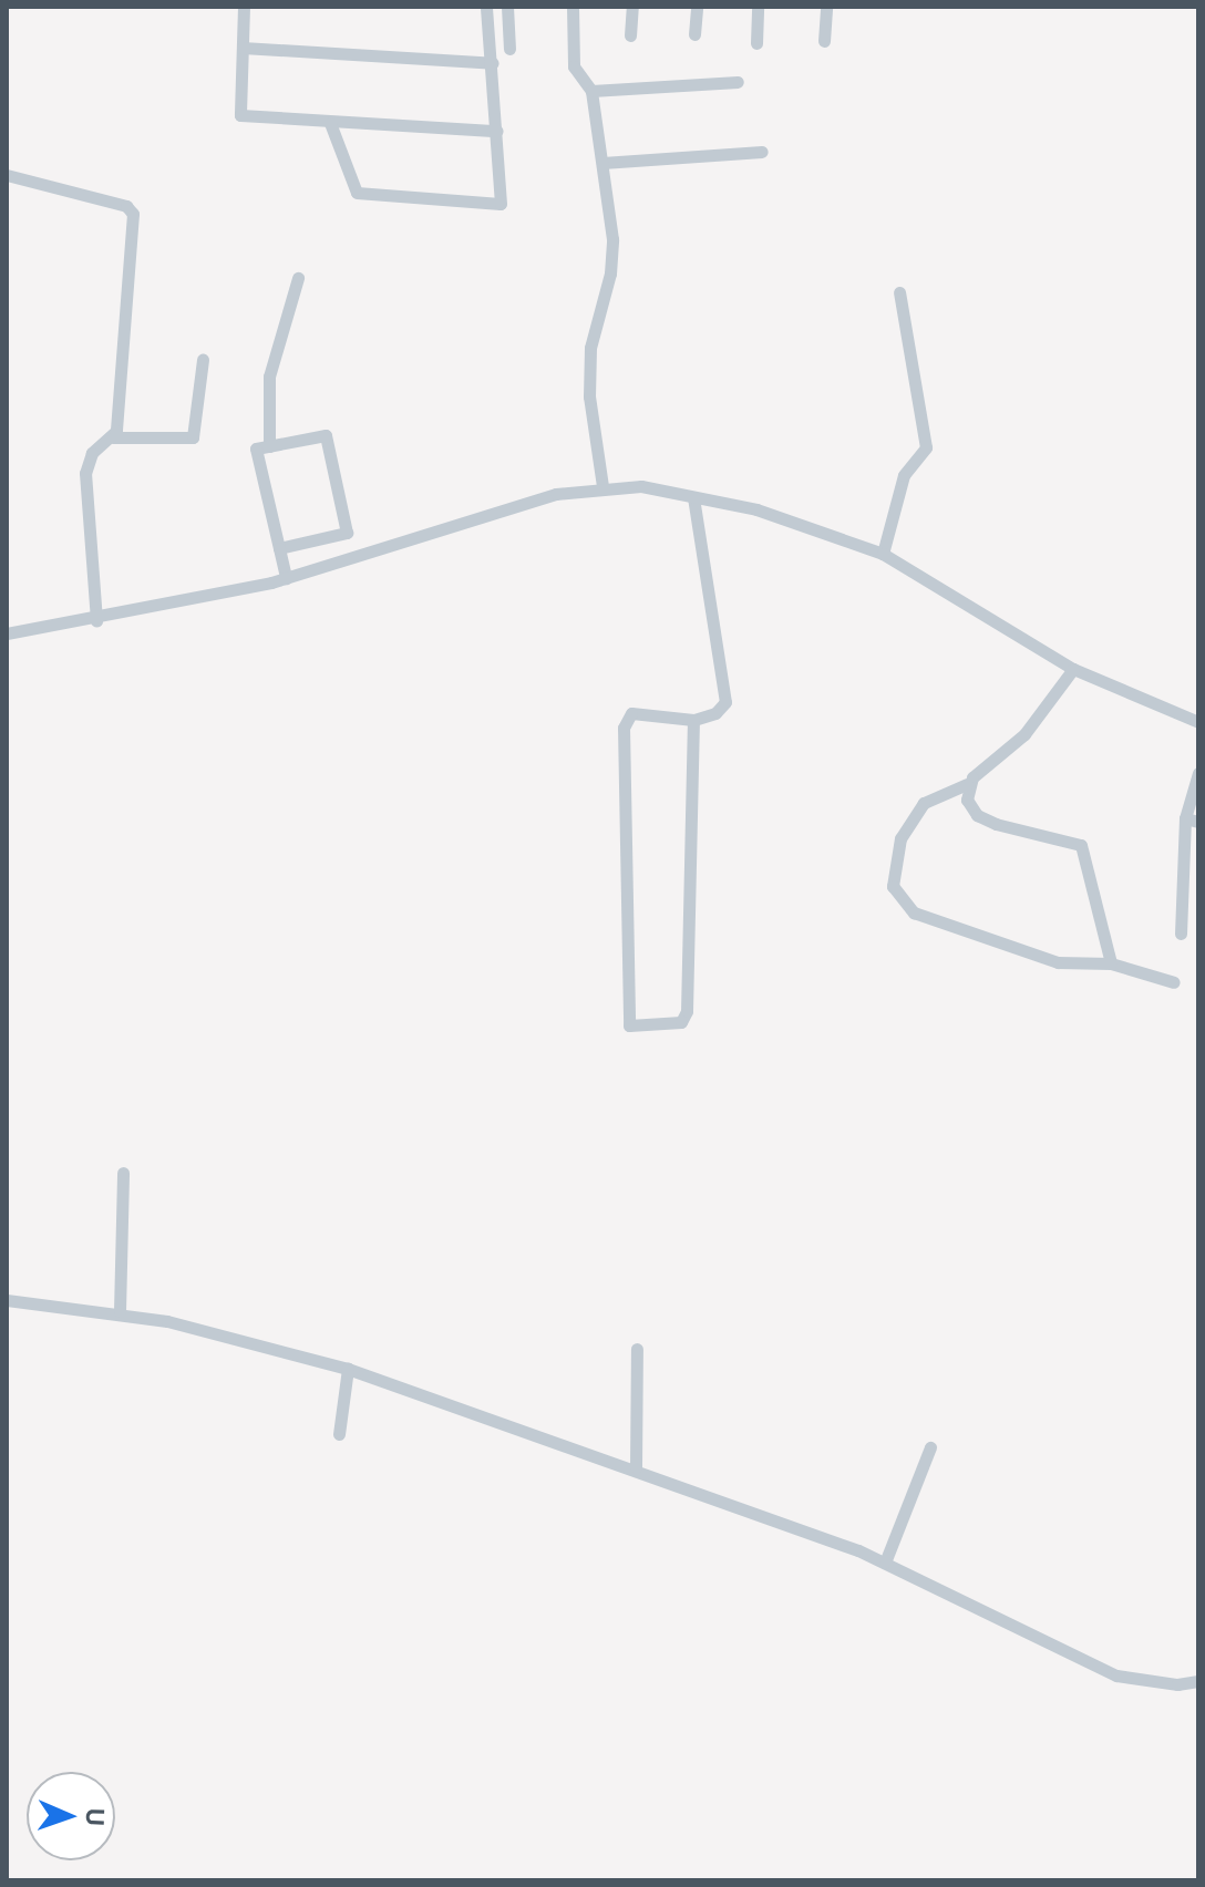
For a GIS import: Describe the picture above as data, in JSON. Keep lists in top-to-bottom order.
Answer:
{
  "north": "right"
}
